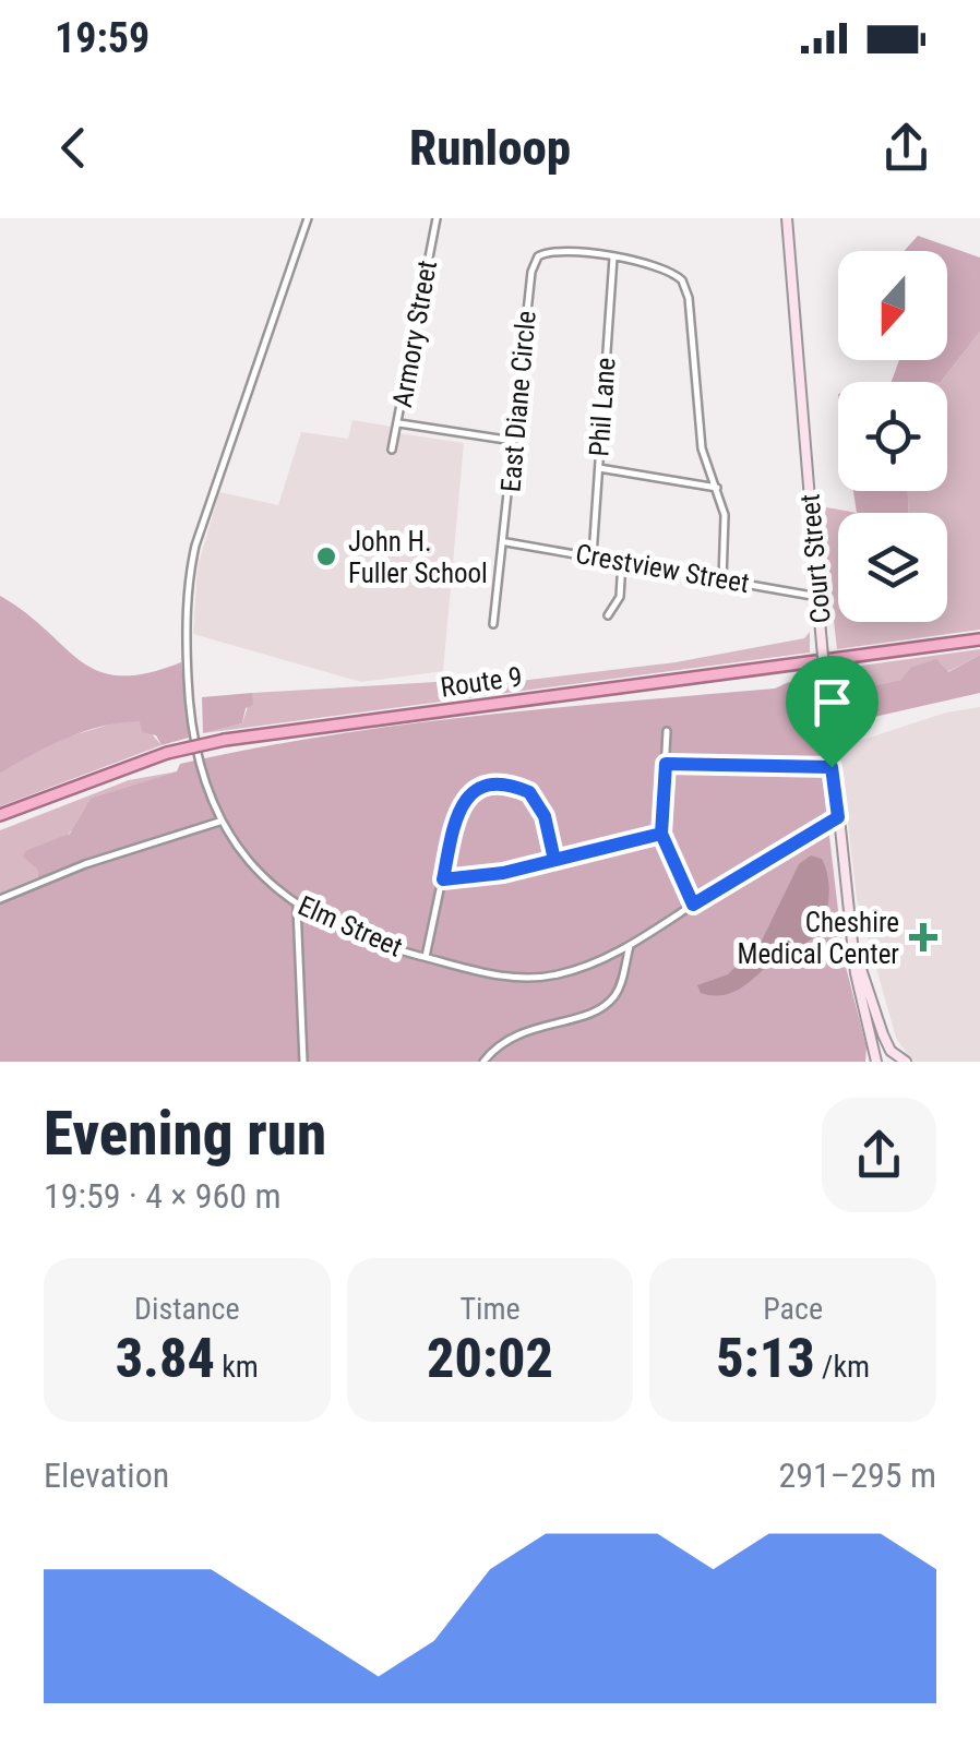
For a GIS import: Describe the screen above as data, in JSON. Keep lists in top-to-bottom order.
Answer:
{
  "streets": {
    "highway": ["Route 9"],
    "main road": ["Court Street"],
    "street": [
      "Armory Street",
      "East Diane Circle",
      "Phil Lane",
      "Crestview Street",
      "Elm Street"
    ]
  },
  "crossings": [
    ["East Diane Circle", "Phil Lane"],
    ["East Diane Circle", "Crestview Street"],
    ["Phil Lane", "Crestview Street"],
    ["Court Street", "Crestview Street"],
    ["Court Street", "Elm Street"]
  ],
  "places": {
    "other": ["John H. Fuller School"],
    "health": ["Cheshire Medical Center"]
  },
  "north": "bottom",
  "page": {
    "status": "19:59",
    "header": "Runloop",
    "heading": ["Evening run", "19:59 · 4 × 960 m"],
    "stats": [
      ["Distance", "3.84 km"],
      ["Time", "20:02"],
      ["Pace", "5:13 /km"]
    ],
    "chart": ["Elevation", "291–295 m"]
  }
}
